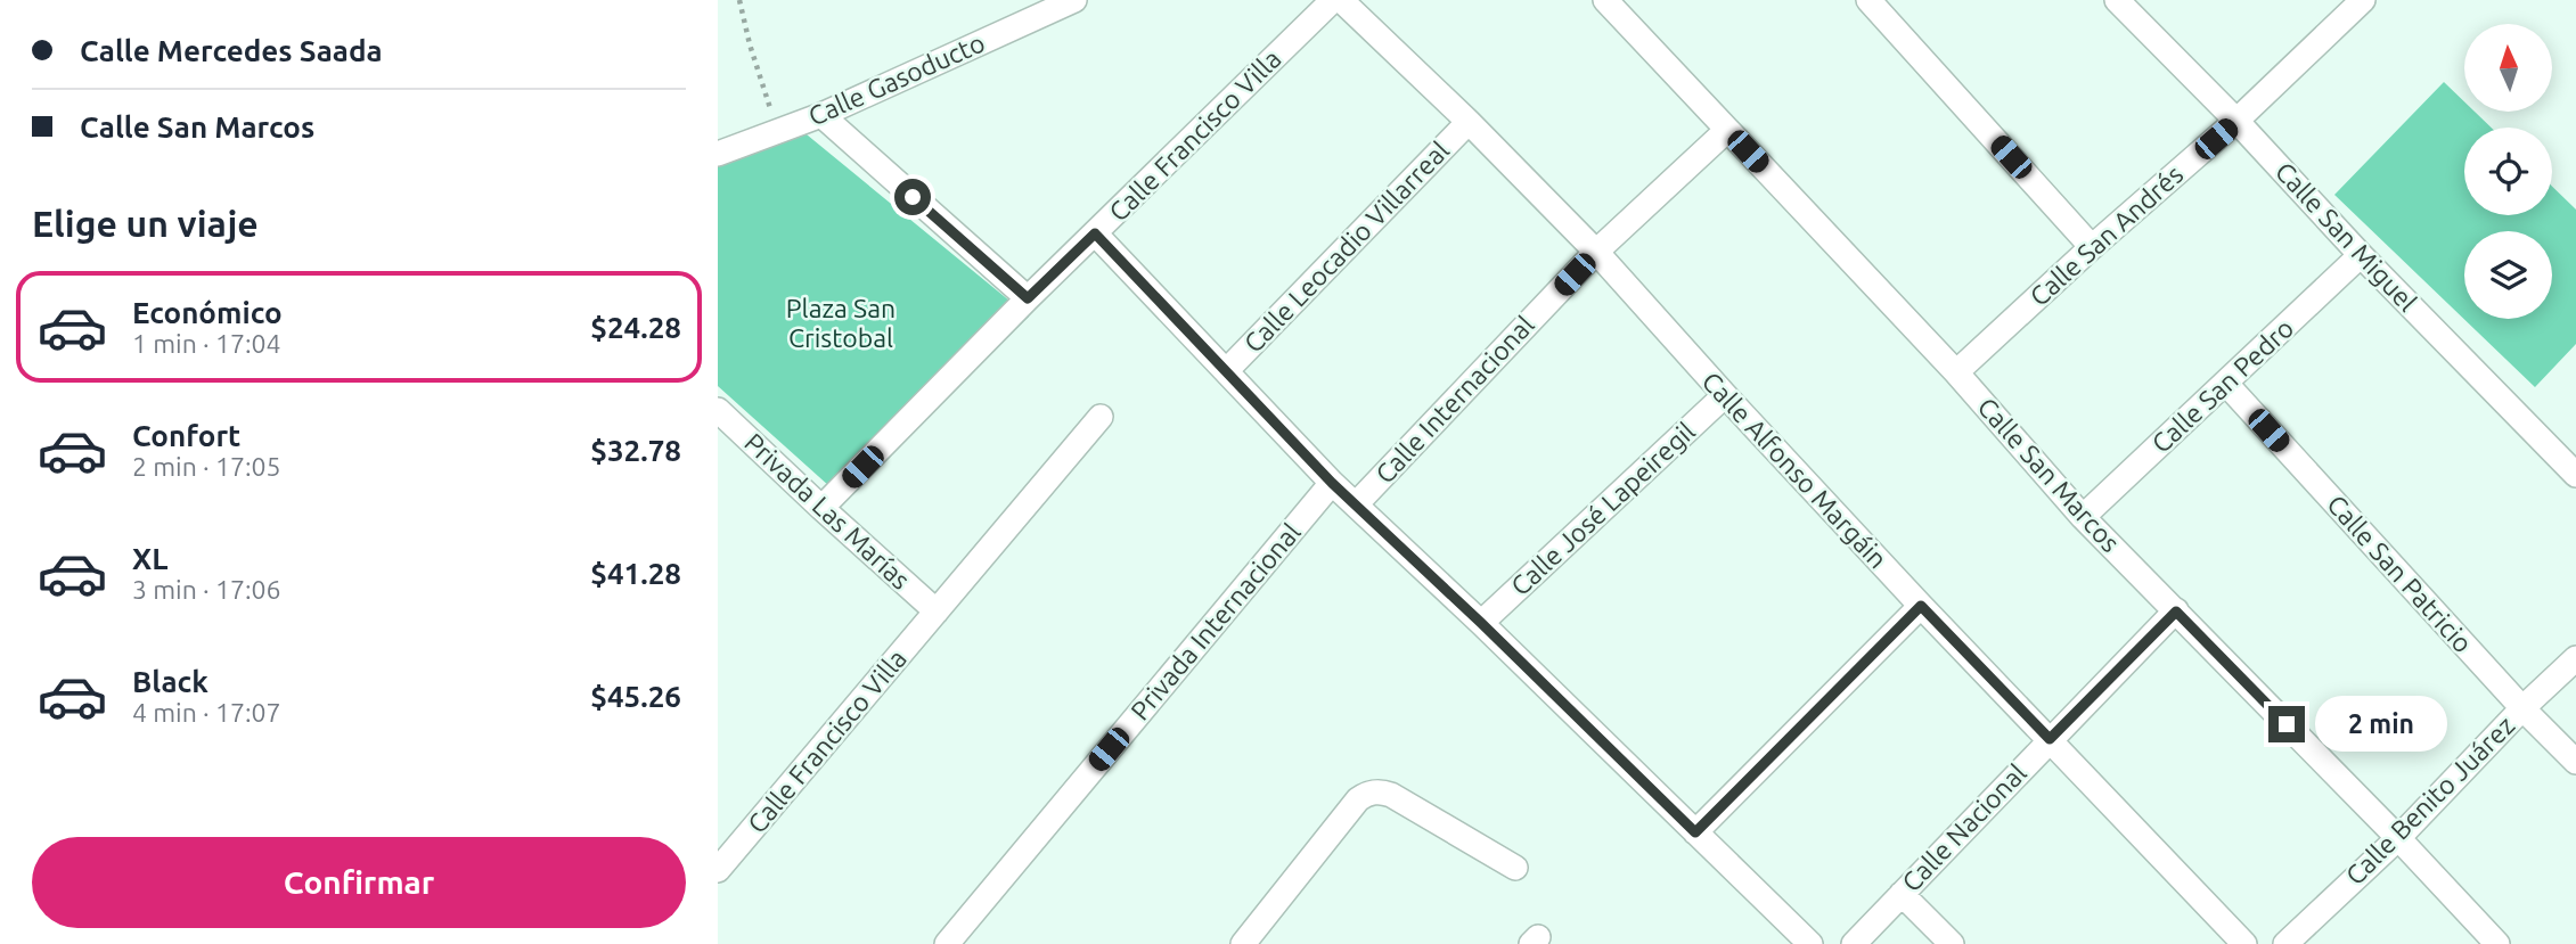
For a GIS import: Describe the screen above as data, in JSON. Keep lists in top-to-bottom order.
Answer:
{
  "streets": {
    "street": [
      "Calle Gasoducto",
      "Calle Francisco Villa",
      "Calle San Andrés",
      "Calle San Miguel",
      "Calle Leocadio Villarreal",
      "Calle San Pedro",
      "Calle Internacional",
      "Calle Alfonso Margáin",
      "Calle San Marcos",
      "Calle José Lapeiregil",
      "Privada Las Marías",
      "Calle San Patricio",
      "Privada Internacional",
      "Calle Benito Juárez",
      "Calle Nacional"
    ]
  },
  "crossings": [
    ["Calle Francisco Villa", "Privada Las Marías"],
    ["Calle San Andrés", "Calle San Miguel"],
    ["Calle San Andrés", "Calle San Marcos"],
    ["Calle San Miguel", "Calle San Pedro"],
    ["Calle Leocadio Villarreal", "Calle Alfonso Margáin"],
    ["Calle San Pedro", "Calle San Marcos"],
    ["Calle San Pedro", "Calle San Patricio"],
    ["Calle Internacional", "Calle Alfonso Margáin"],
    ["Calle Internacional", "Calle San Marcos"],
    ["Calle Alfonso Margáin", "Calle José Lapeiregil"],
    ["Calle Alfonso Margáin", "Calle Nacional"],
    ["Calle San Marcos", "Calle Benito Juárez"],
    ["Calle San Marcos", "Calle Nacional"],
    ["Calle San Patricio", "Calle Benito Juárez"]
  ],
  "parks": ["Plaza San Cristobal"],
  "north": "top",
  "page": {
    "banner": ["Calle Mercedes Saada", "Calle San Marcos"],
    "heading": "Elige un viaje",
    "list": [
      {
        "name": "Económico",
        "note": "1 min · 17:04",
        "value": "$24.28"
      },
      {
        "name": "Confort",
        "note": "2 min · 17:05",
        "value": "$32.78"
      },
      {
        "name": "XL",
        "note": "3 min · 17:06",
        "value": "$41.28"
      },
      {
        "name": "Black",
        "note": "4 min · 17:07",
        "value": "$45.26"
      }
    ],
    "bubble": "2 min",
    "buttons": "Confirmar"
  }
}
